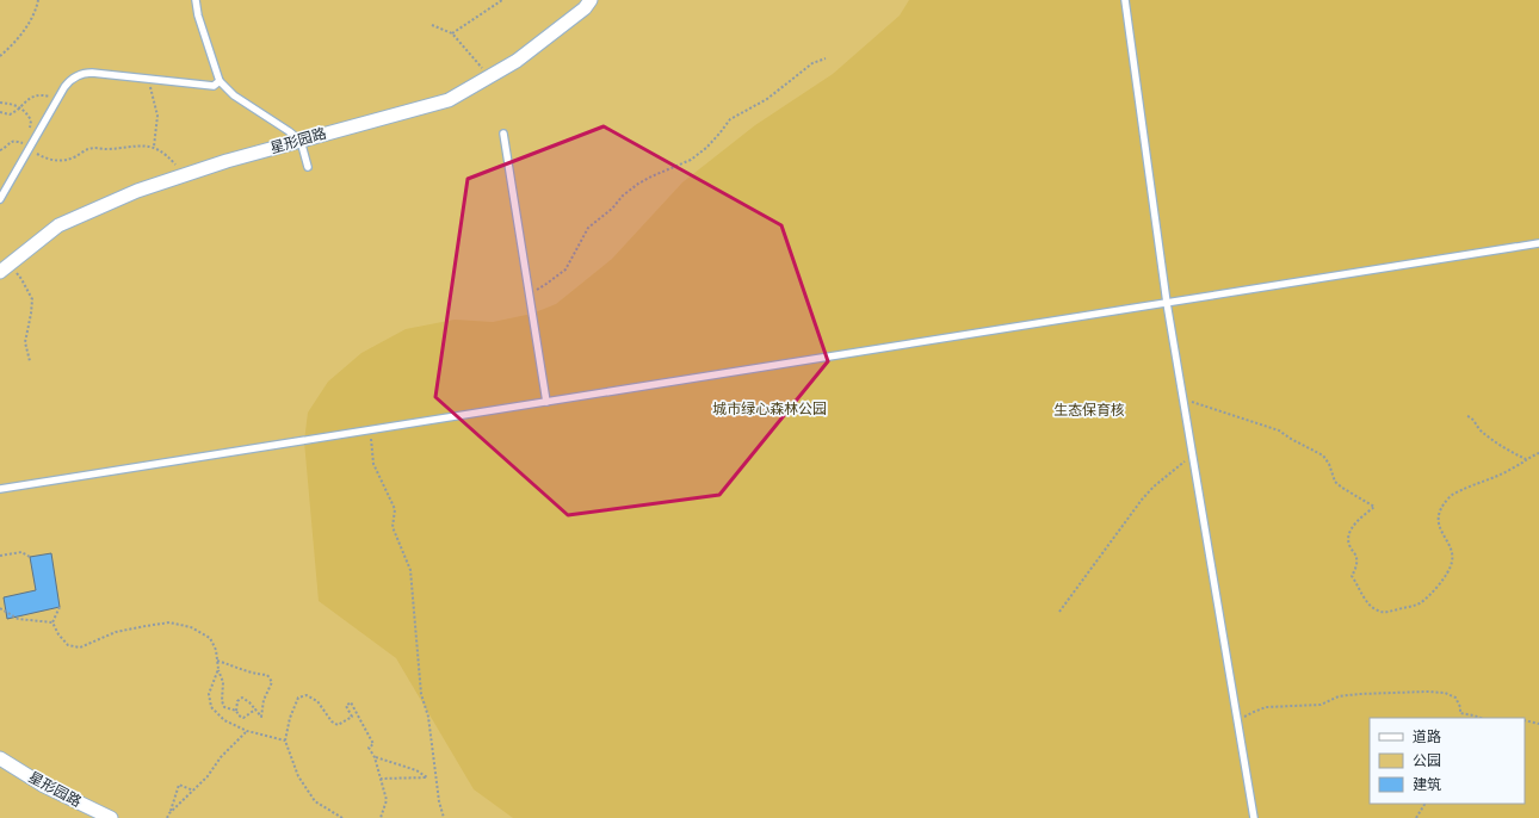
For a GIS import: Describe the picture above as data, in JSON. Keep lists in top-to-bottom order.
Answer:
{
  "streets": {
    "street": ["星形园路"]
  },
  "parks": ["城市绿心森林公园", "生态保育核"],
  "legend": ["道路", "公园", "建筑"]
}
